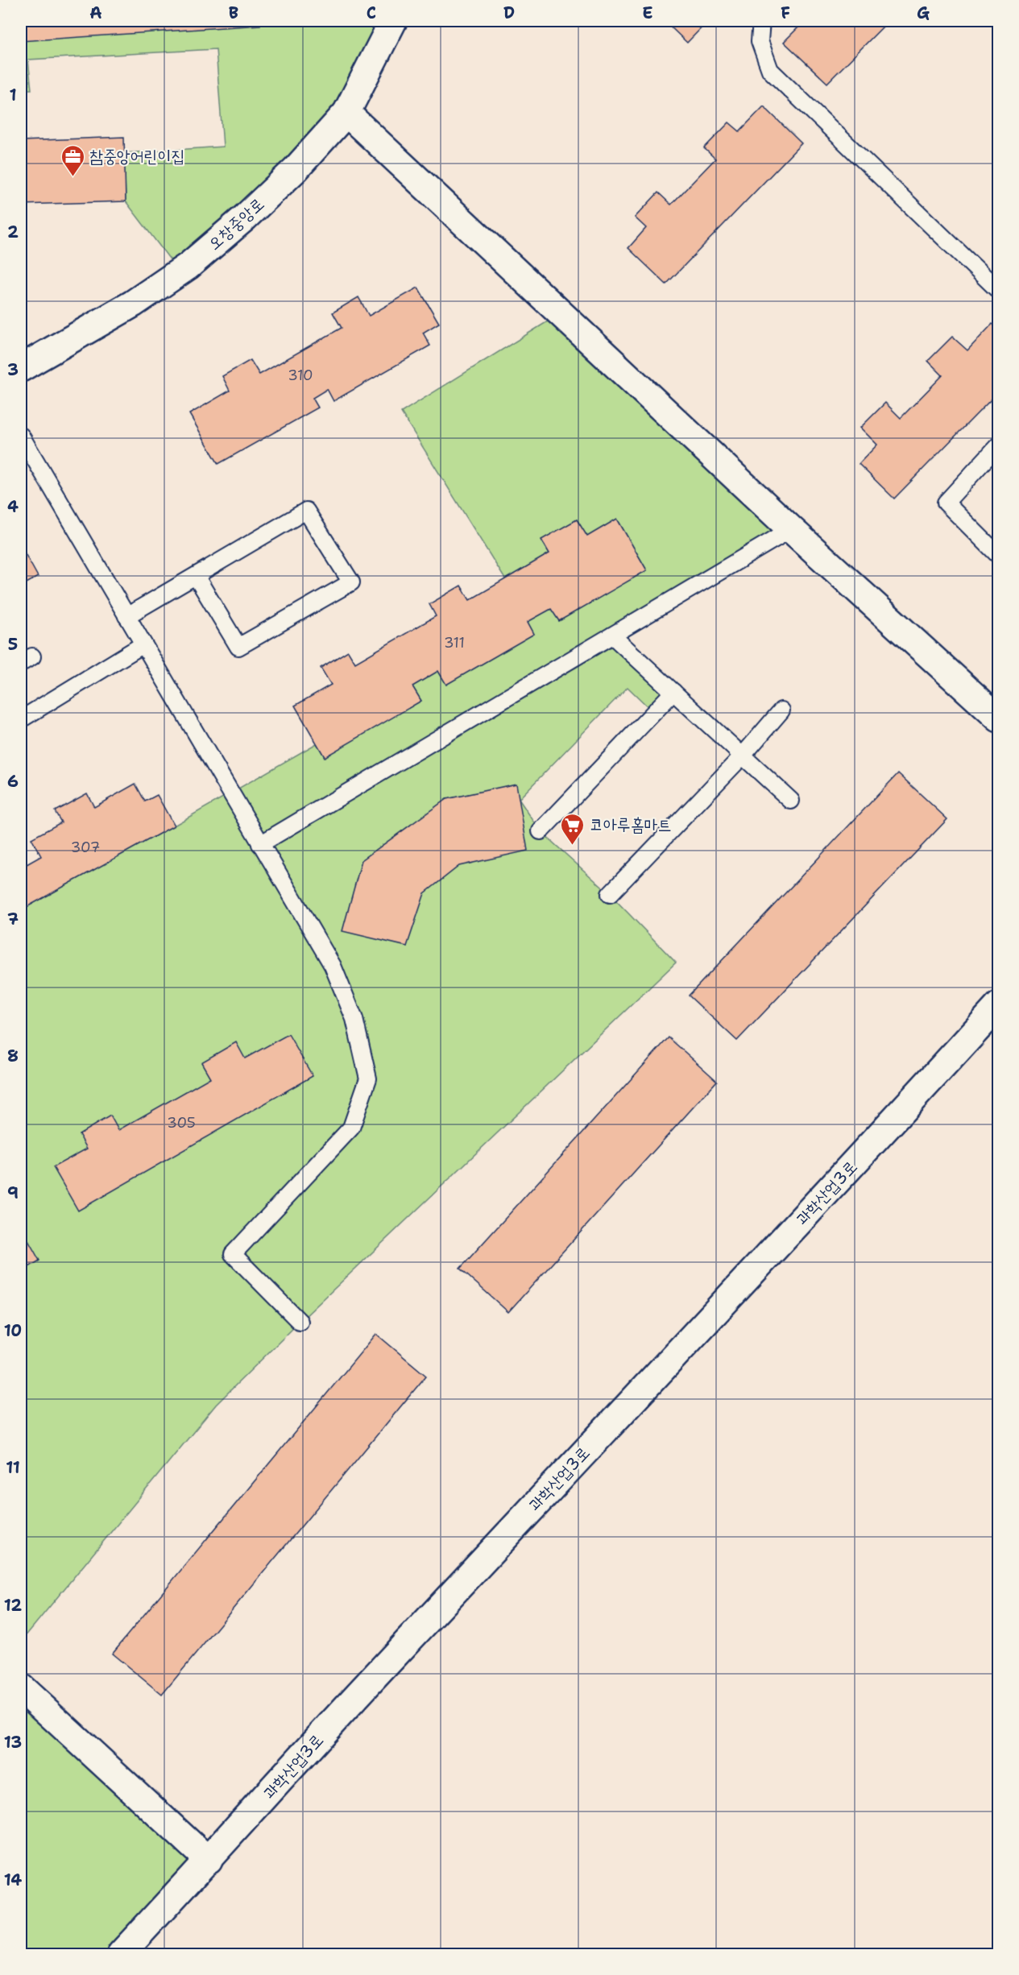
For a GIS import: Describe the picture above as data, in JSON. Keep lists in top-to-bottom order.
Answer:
{
  "streets": {
    "street": ["오창중앙로", "과학산업3로"]
  },
  "places": {
    "office": ["참중앙어린이집"],
    "supermarket": ["코아루홈마트"]
  },
  "house_numbers": [
    "310",
    "311",
    "307",
    "305"
  ],
  "grid": {
    "columns": [
      "A",
      "B",
      "C",
      "D",
      "E",
      "F",
      "G"
    ],
    "rows": [
      "1",
      "2",
      "3",
      "4",
      "5",
      "6",
      "7",
      "8",
      "9",
      "10",
      "11",
      "12",
      "13",
      "14"
    ]
  }
}
